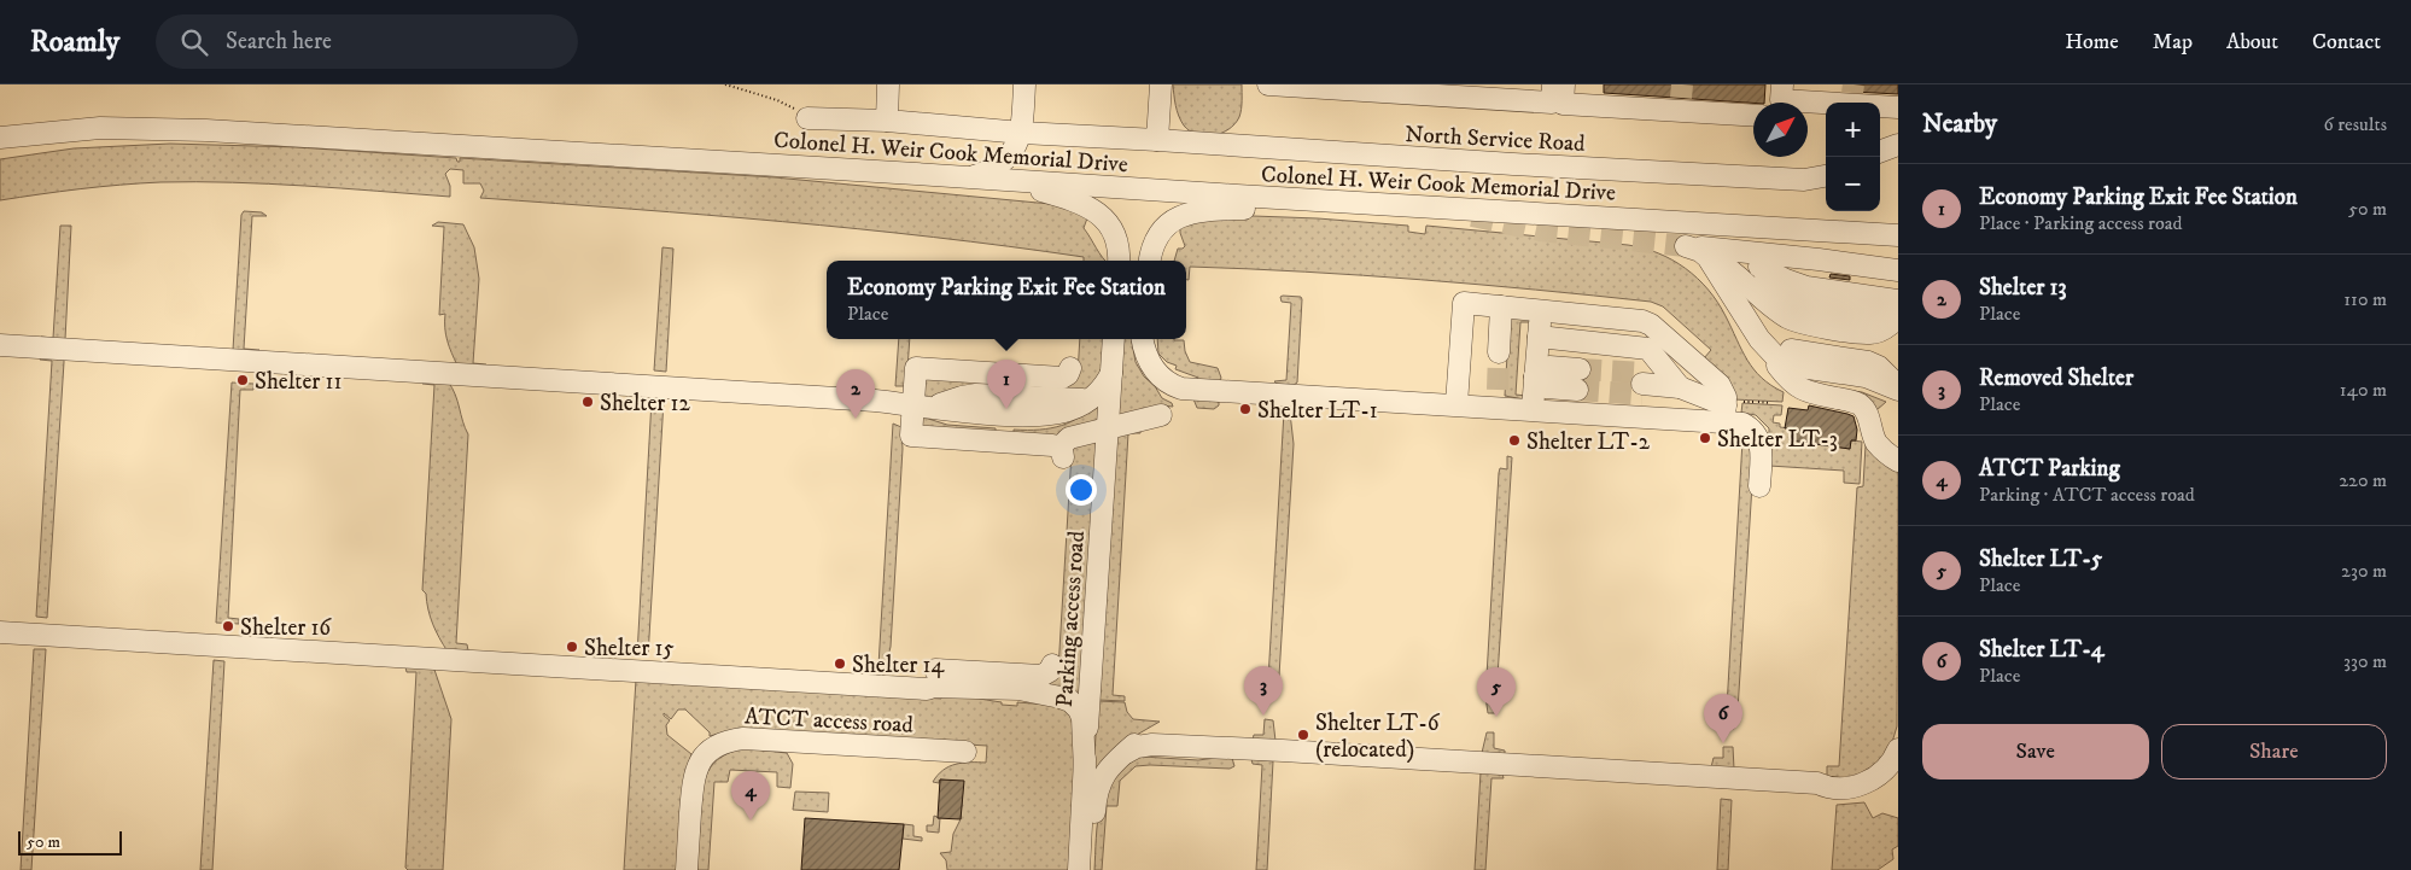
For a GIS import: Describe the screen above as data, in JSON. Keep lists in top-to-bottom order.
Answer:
{
  "streets": {
    "street": [
      "North Service Road",
      "Colonel H. Weir Cook Memorial Drive",
      "Parking access road",
      "ATCT access road"
    ]
  },
  "places": [
    "Shelter 11",
    "Shelter 12",
    "Shelter LT-1",
    "Shelter LT-3",
    "Shelter LT-2",
    "Shelter 16",
    "Shelter 15",
    "Shelter 14",
    "Shelter LT-6 (relocated)"
  ],
  "scale_bar": "50 m",
  "north": "top right",
  "page": {
    "header": "Roamly",
    "search": "Search here",
    "nav": [
      "Home",
      "Map",
      "About",
      "Contact"
    ],
    "heading": ["Nearby", "6 results"],
    "map_buttons": ["+", "−"],
    "list": [
      {
        "mark": "1",
        "name": "Economy Parking Exit Fee Station",
        "note": "Place · Parking access road",
        "value": "50 m"
      },
      {
        "mark": "2",
        "name": "Shelter 13",
        "note": "Place",
        "value": "110 m"
      },
      {
        "mark": "3",
        "name": "Removed Shelter",
        "note": "Place",
        "value": "140 m"
      },
      {
        "mark": "4",
        "name": "ATCT Parking",
        "note": "Parking · ATCT access road",
        "value": "220 m"
      },
      {
        "mark": "5",
        "name": "Shelter LT-5",
        "note": "Place",
        "value": "230 m"
      },
      {
        "mark": "6",
        "name": "Shelter LT-4",
        "note": "Place",
        "value": "330 m"
      }
    ],
    "popup": ["Economy Parking Exit Fee Station", "Place"],
    "pins": [
      "1",
      "2",
      "3",
      "5",
      "6",
      "4"
    ],
    "buttons": ["Save", "Share"],
    "scale": "50 m"
  }
}
